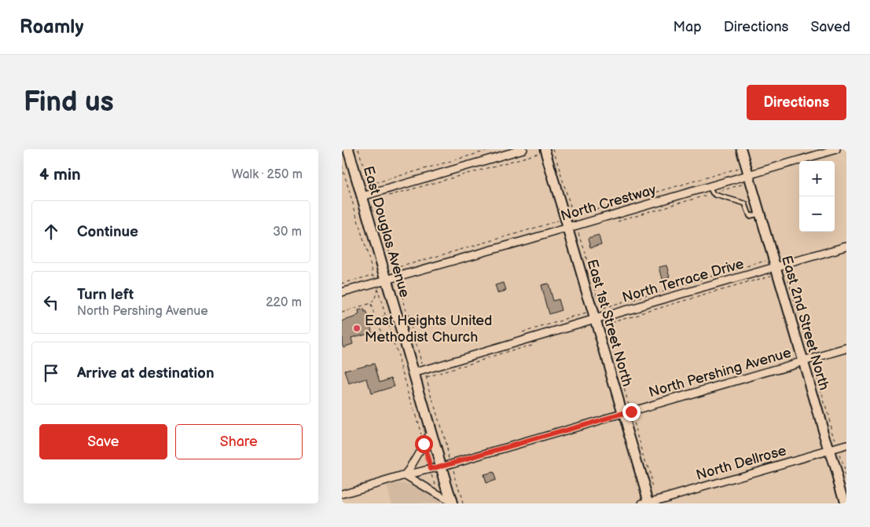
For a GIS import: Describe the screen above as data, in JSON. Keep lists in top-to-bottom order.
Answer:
{
  "streets": {
    "main road": ["East Douglas Avenue"],
    "street": [
      "North Crestway",
      "North Terrace Drive",
      "East 1st Street North",
      "East 2nd Street North",
      "North Pershing Avenue",
      "North Dellrose"
    ]
  },
  "crossings": [
    ["North Crestway", "East Douglas Avenue"],
    ["North Crestway", "East 1st Street North"],
    ["North Crestway", "East 2nd Street North"],
    ["East Douglas Avenue", "North Terrace Drive"],
    ["East Douglas Avenue", "North Pershing Avenue"],
    ["North Terrace Drive", "East 1st Street North"],
    ["North Terrace Drive", "East 2nd Street North"],
    ["East 1st Street North", "North Pershing Avenue"],
    ["East 1st Street North", "North Dellrose"],
    ["East 2nd Street North", "North Pershing Avenue"],
    ["East 2nd Street North", "North Dellrose"]
  ],
  "places": ["East Heights United Methodist Church"],
  "page": {
    "header": "Roamly",
    "nav": ["Map", "Directions", "Saved"],
    "buttons": [
      "Directions",
      ["Save", "Share"]
    ],
    "title": "Find us",
    "heading": ["4 min", "Walk · 250 m"],
    "map_buttons": ["+", "−"],
    "list": [
      ["Continue", "30 m"],
      ["Turn left", "North Pershing Avenue", "220 m"],
      "Arrive at destination"
    ]
  }
}
